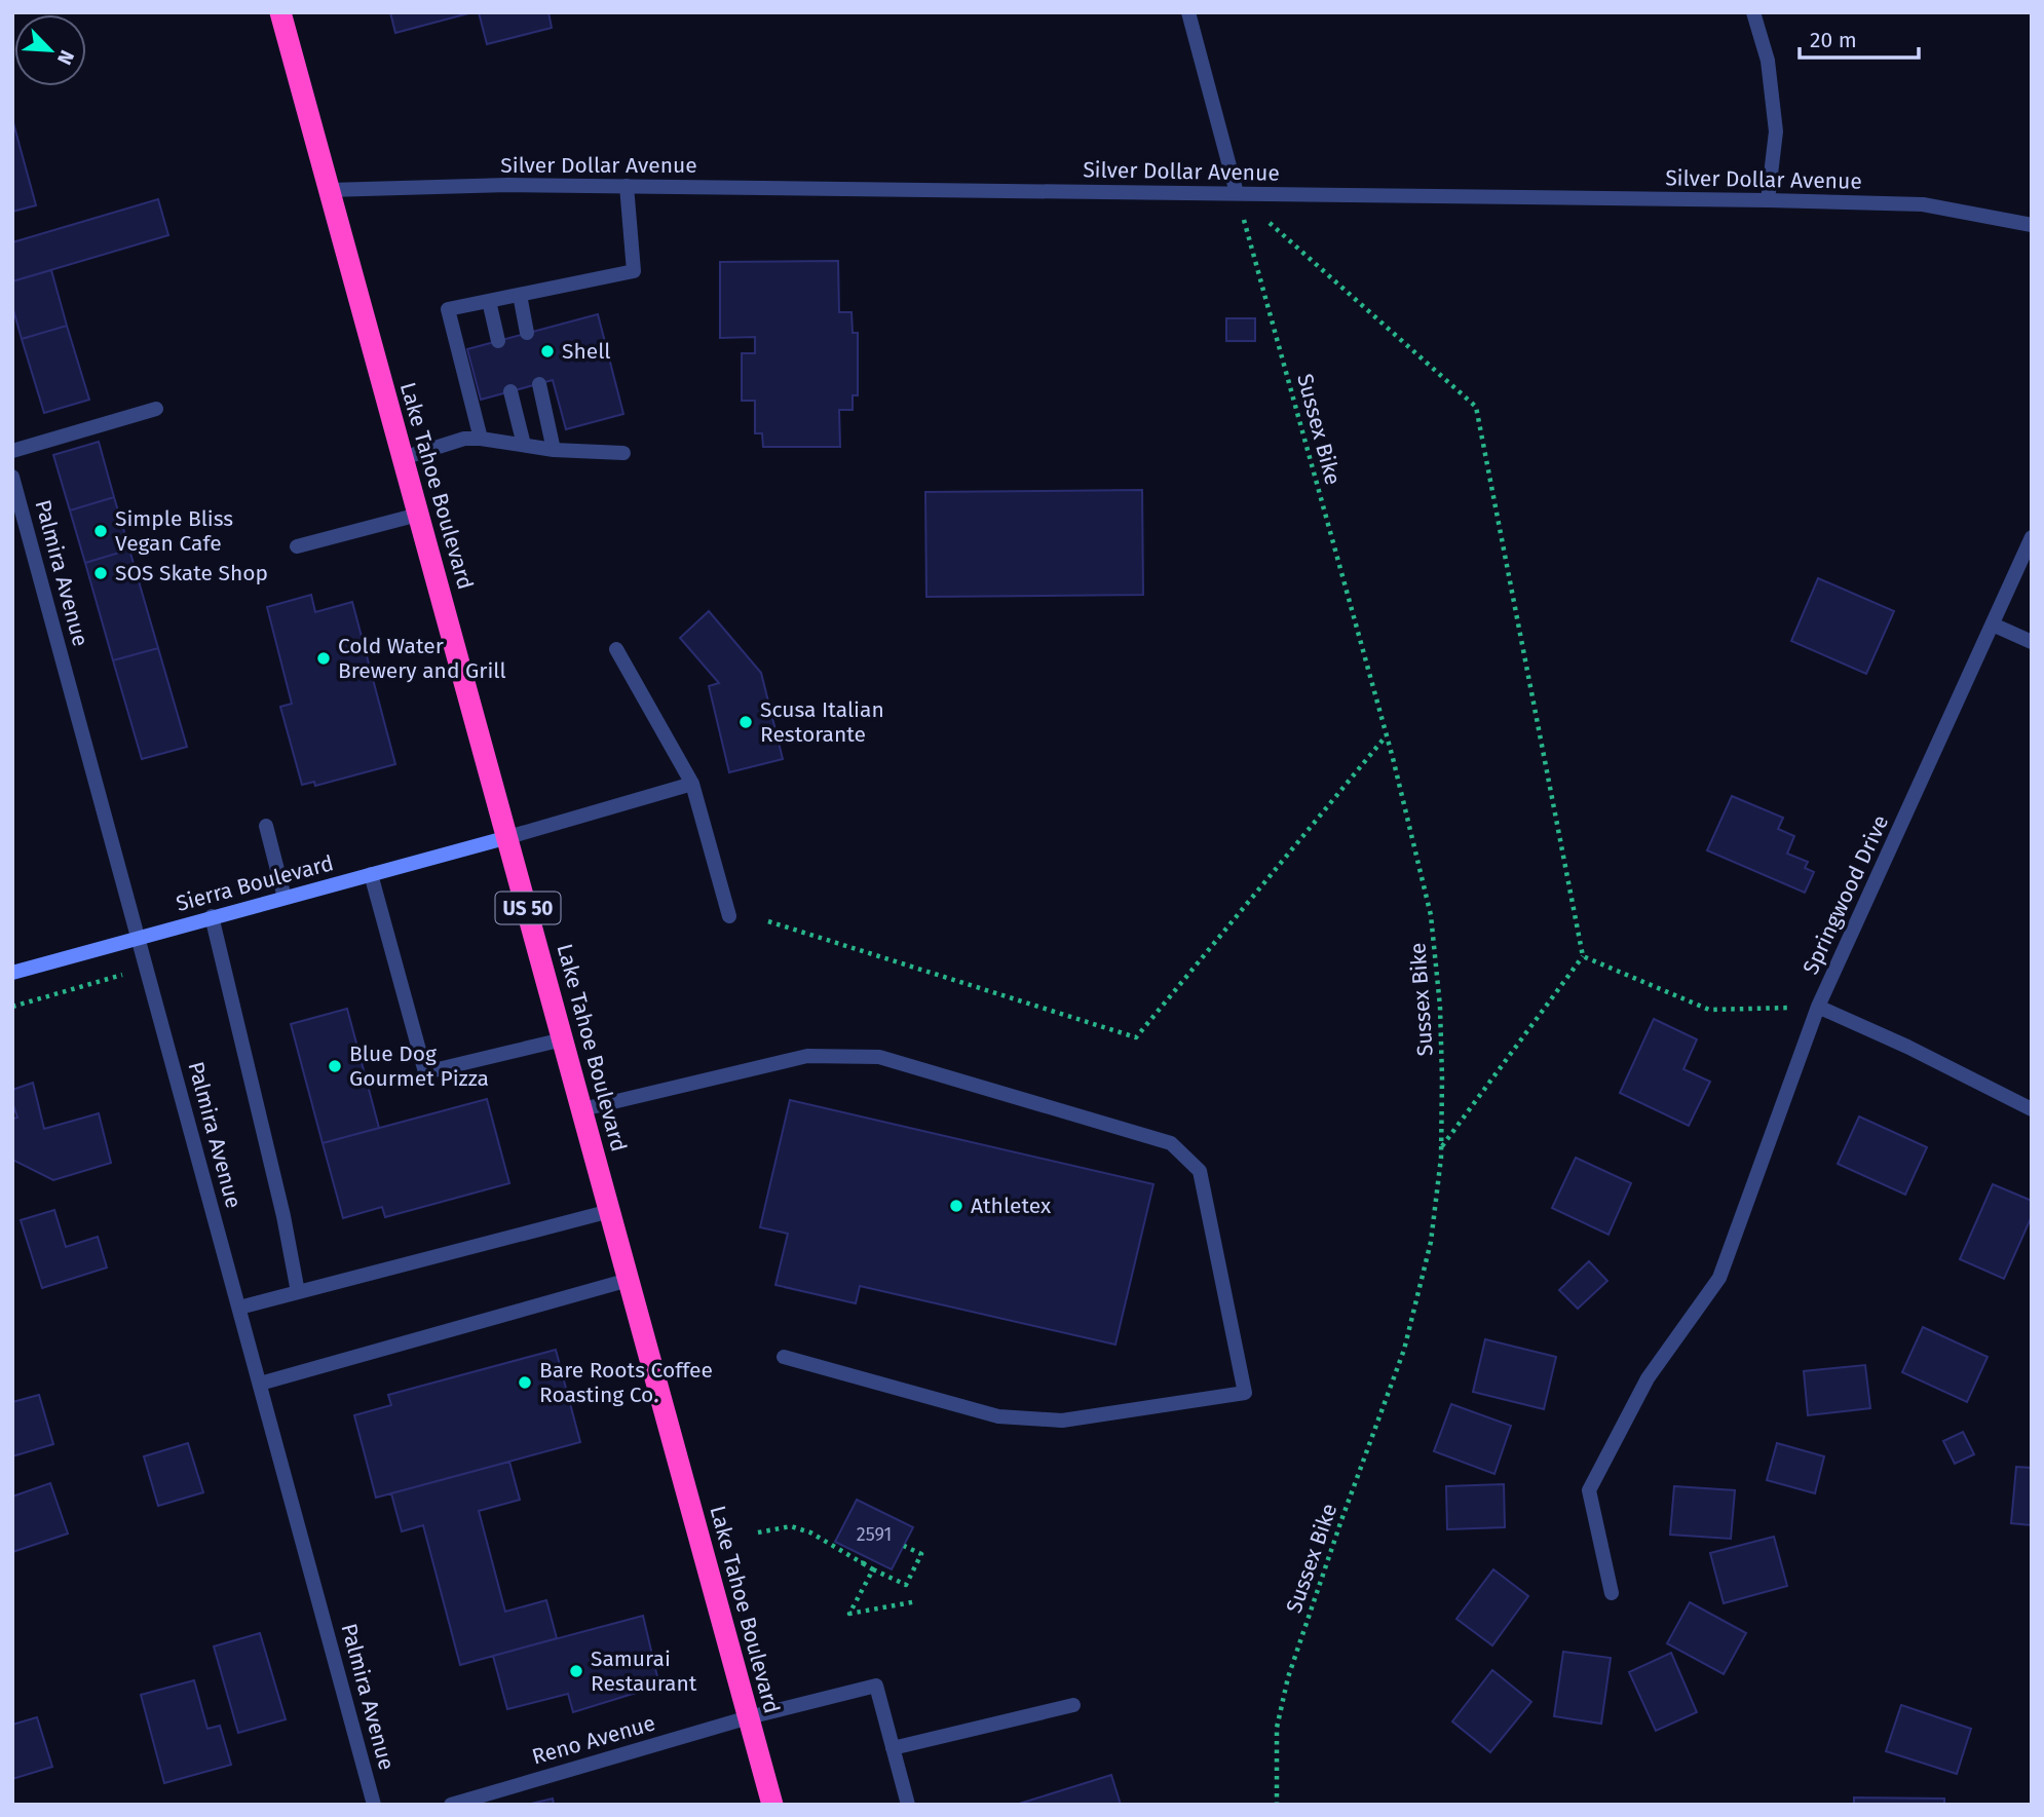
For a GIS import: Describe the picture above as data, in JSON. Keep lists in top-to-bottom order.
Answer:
{
  "streets": {
    "highway": ["Lake Tahoe Boulevard", "US 50"],
    "street": [
      "Silver Dollar Avenue",
      "Palmira Avenue",
      "Sierra Boulevard",
      "Springwood Drive",
      "Reno Avenue"
    ],
    "path": ["Sussex Bike"]
  },
  "crossings": [
    ["Silver Dollar Avenue", "Sussex Bike"],
    ["Silver Dollar Avenue", "Lake Tahoe Boulevard"],
    ["Lake Tahoe Boulevard", "Sierra Boulevard"],
    ["Lake Tahoe Boulevard", "Reno Avenue"],
    ["Palmira Avenue", "Sierra Boulevard"]
  ],
  "places": [
    "Shell",
    "Simple Bliss Vegan Cafe",
    "SOS Skate Shop",
    "Cold Water Brewery and Grill",
    "Scusa Italian Restorante",
    "Blue Dog Gourmet Pizza",
    "Athletex",
    "Bare Roots Coffee Roasting Co.",
    "Samurai Restaurant"
  ],
  "house_numbers": ["2591"],
  "scale_bar": "20 m",
  "north": "bottom right"
}
